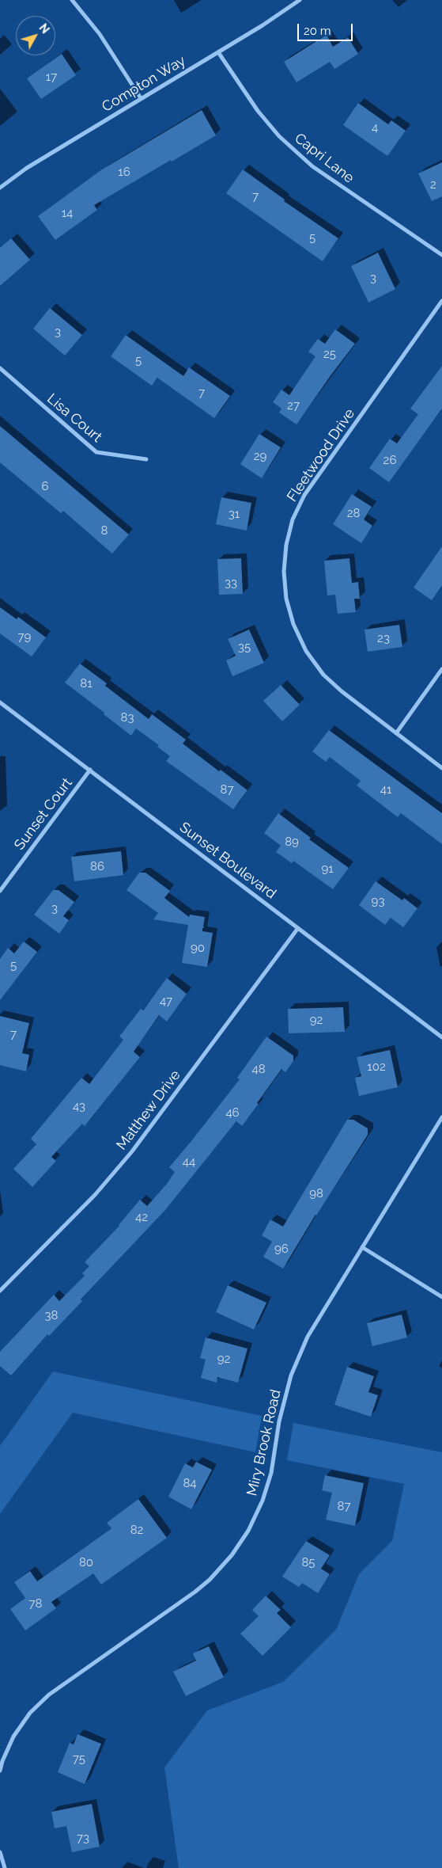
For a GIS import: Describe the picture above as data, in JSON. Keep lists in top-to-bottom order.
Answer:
{
  "streets": {
    "street": [
      "Compton Way",
      "Capri Lane",
      "Lisa Court",
      "Fleetwood Drive",
      "Sunset Court",
      "Sunset Boulevard",
      "Matthew Drive",
      "Miry Brook Road"
    ]
  },
  "crossings": [
    ["Compton Way", "Capri Lane"],
    ["Sunset Court", "Sunset Boulevard"],
    ["Sunset Boulevard", "Matthew Drive"]
  ],
  "house_numbers": [
    "17",
    "4",
    "16",
    "2",
    "7",
    "14",
    "5",
    "3",
    "3",
    "25",
    "5",
    "7",
    "27",
    "29",
    "26",
    "6",
    "28",
    "31",
    "8",
    "33",
    "79",
    "23",
    "35",
    "81",
    "83",
    "87",
    "41",
    "89",
    "86",
    "91",
    "93",
    "3",
    "90",
    "5",
    "47",
    "92",
    "7",
    "102",
    "48",
    "43",
    "46",
    "44",
    "98",
    "42",
    "96",
    "38",
    "92",
    "84",
    "87",
    "82",
    "80",
    "85",
    "78",
    "75",
    "73"
  ],
  "scale_bar": "20 m",
  "north": "top right"
}
